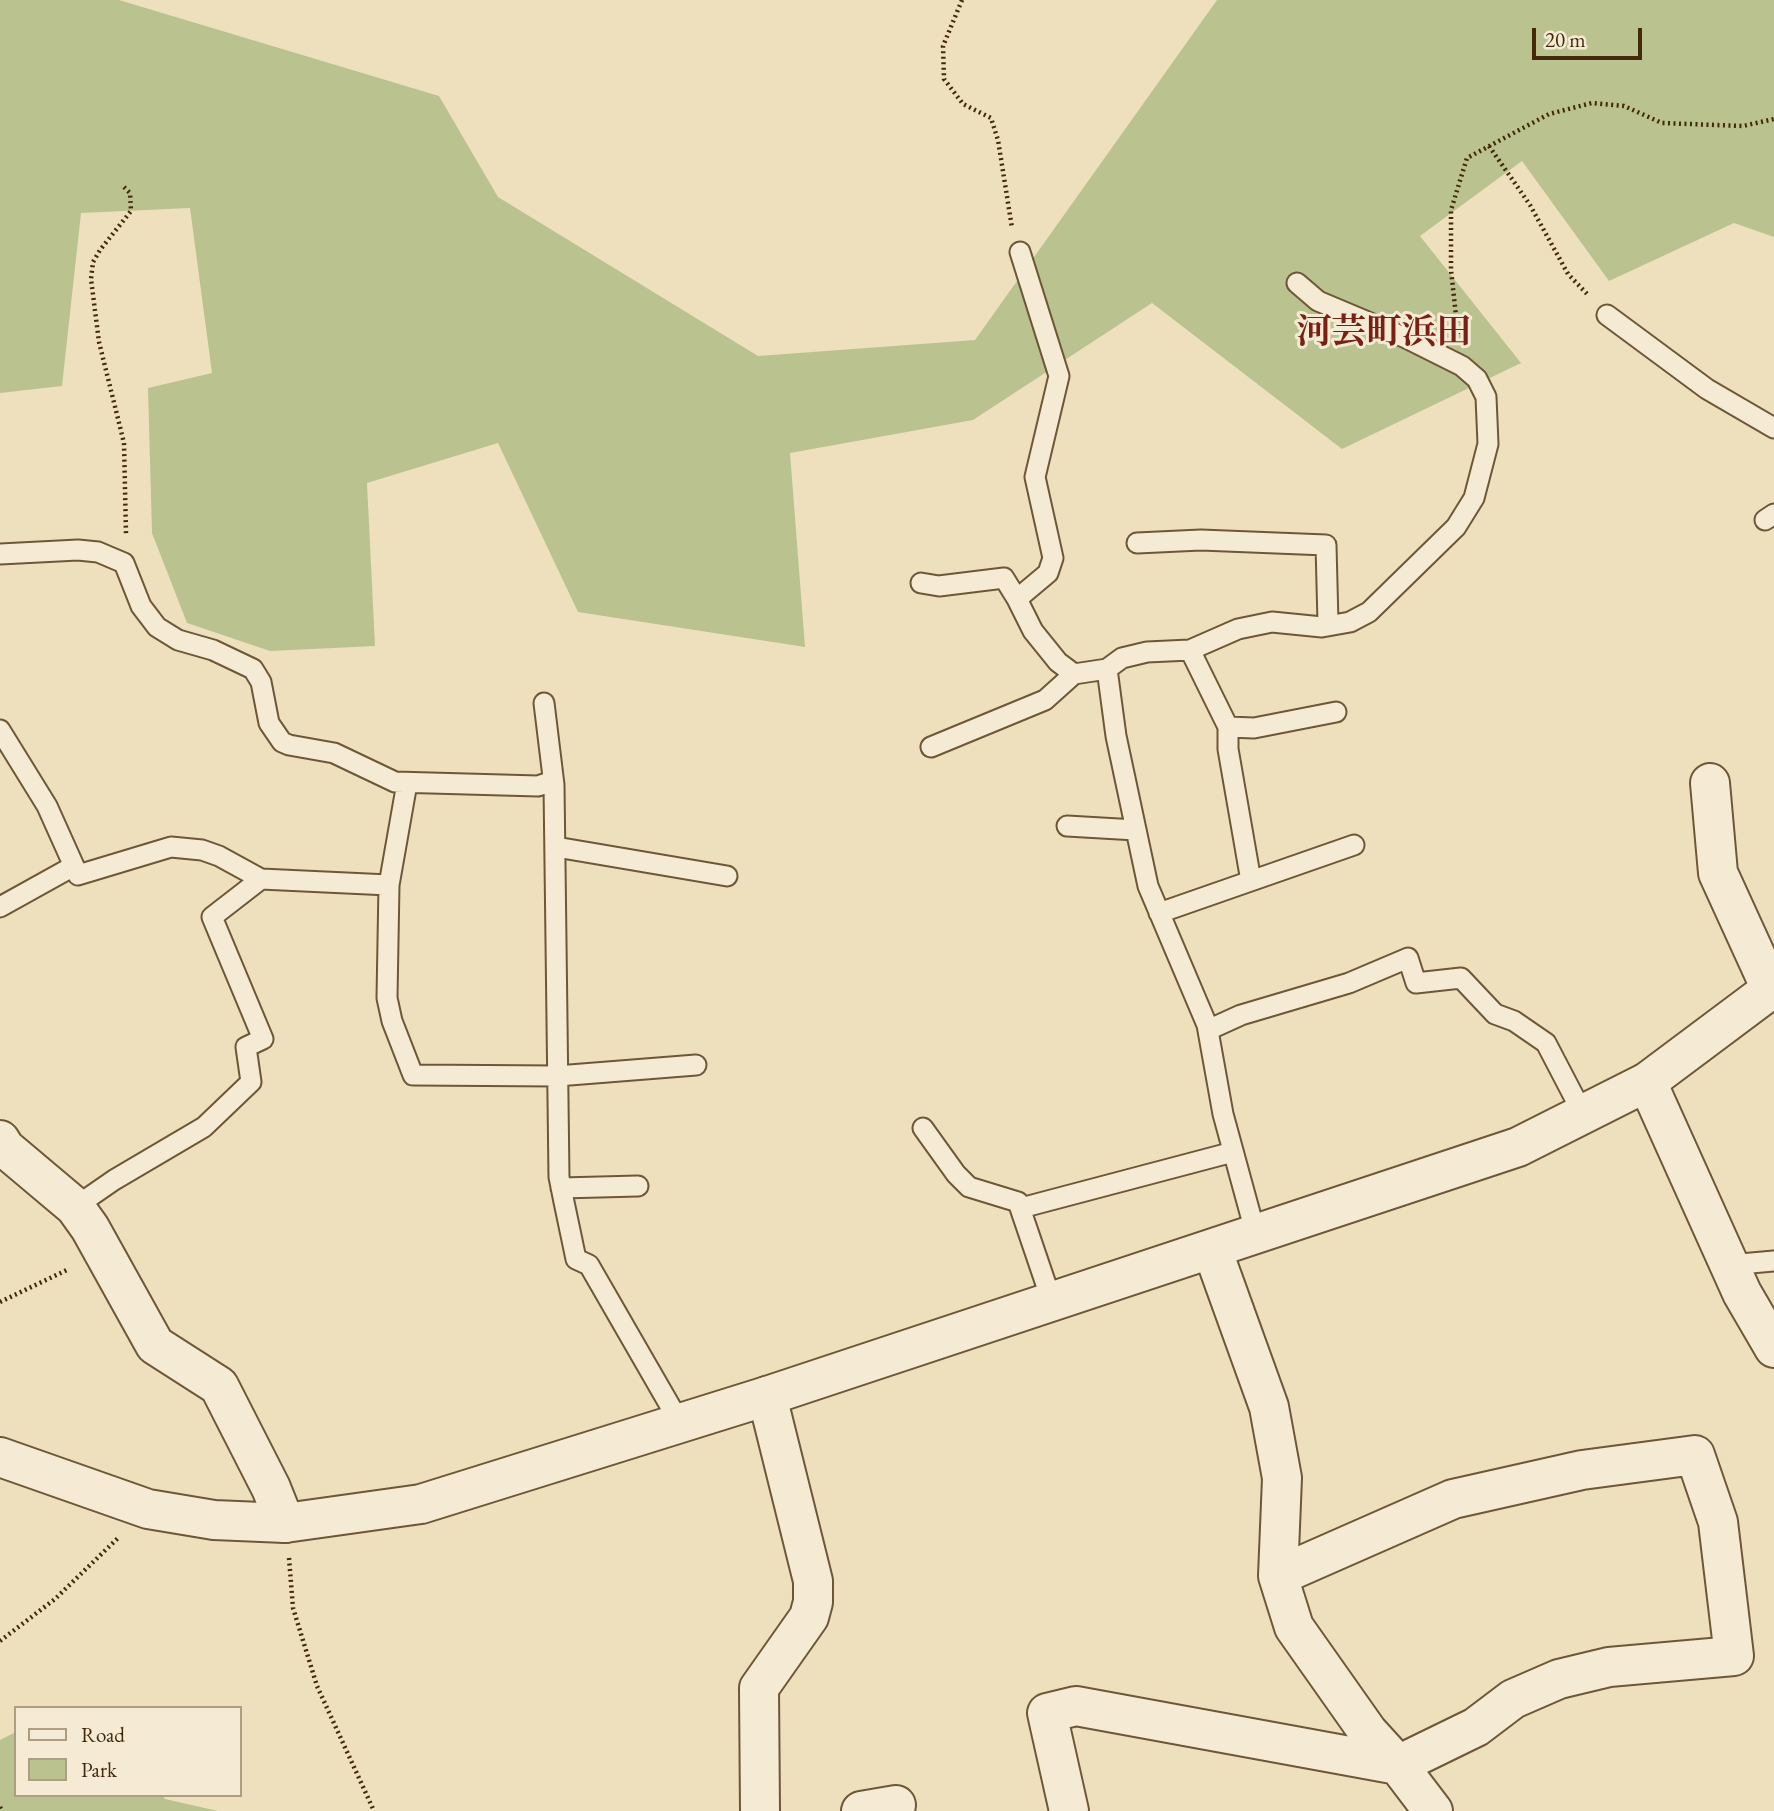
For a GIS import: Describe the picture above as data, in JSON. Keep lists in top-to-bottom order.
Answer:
{
  "districts": ["河芸町浜田"],
  "legend": ["Road", "Park"],
  "scale_bar": "20 m"
}
